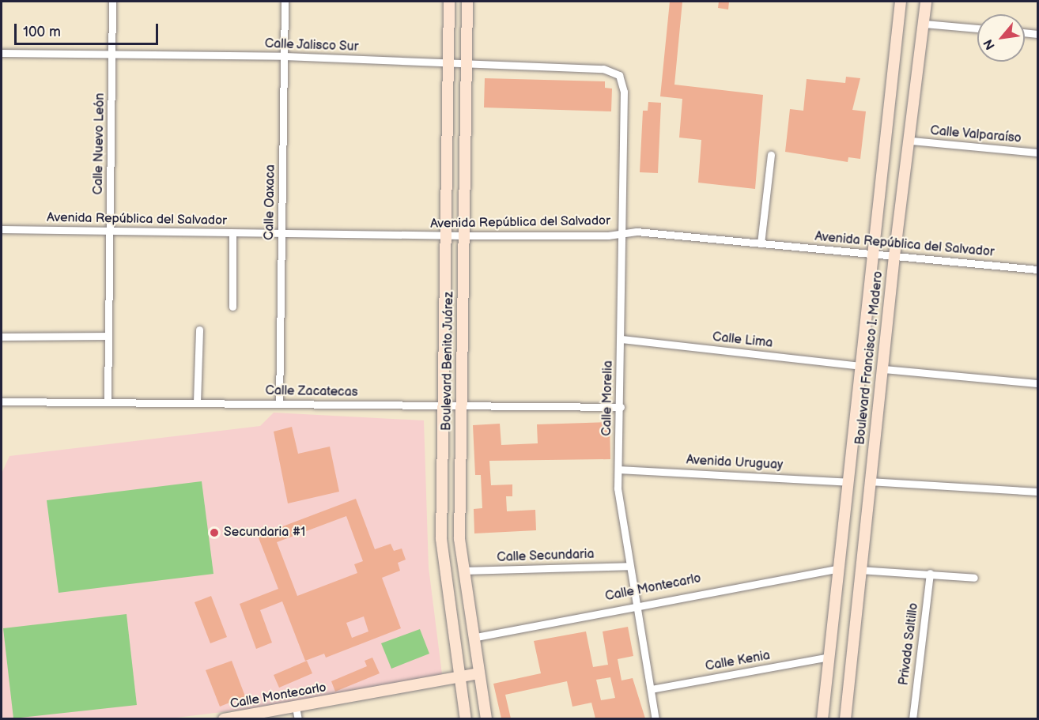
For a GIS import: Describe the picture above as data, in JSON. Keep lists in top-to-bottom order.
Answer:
{
  "streets": {
    "main road": ["Boulevard Francisco I. Madero", "Boulevard Benito Juárez", "Calle Montecarlo"],
    "street": [
      "Calle Jalisco Sur",
      "Calle Valparaíso",
      "Calle Nuevo León",
      "Calle Oaxaca",
      "Avenida República del Salvador",
      "Calle Lima",
      "Calle Zacatecas",
      "Calle Morelia",
      "Avenida Uruguay",
      "Calle Secundaria",
      "Privada Saltillo",
      "Calle Kenia"
    ]
  },
  "crossings": [
    ["Calle Jalisco Sur", "Calle Nuevo León"],
    ["Calle Jalisco Sur", "Calle Oaxaca"],
    ["Calle Jalisco Sur", "Boulevard Benito Juárez"],
    ["Calle Jalisco Sur", "Calle Morelia"],
    ["Calle Valparaíso", "Boulevard Francisco I. Madero"],
    ["Calle Nuevo León", "Avenida República del Salvador"],
    ["Calle Nuevo León", "Calle Zacatecas"],
    ["Calle Oaxaca", "Avenida República del Salvador"],
    ["Calle Oaxaca", "Calle Zacatecas"],
    ["Avenida República del Salvador", "Boulevard Francisco I. Madero"],
    ["Avenida República del Salvador", "Boulevard Benito Juárez"],
    ["Avenida República del Salvador", "Calle Morelia"],
    ["Calle Lima", "Boulevard Francisco I. Madero"],
    ["Calle Lima", "Calle Morelia"],
    ["Boulevard Francisco I. Madero", "Avenida Uruguay"],
    ["Boulevard Francisco I. Madero", "Calle Montecarlo"],
    ["Boulevard Francisco I. Madero", "Calle Kenia"],
    ["Boulevard Benito Juárez", "Calle Zacatecas"],
    ["Boulevard Benito Juárez", "Calle Secundaria"],
    ["Boulevard Benito Juárez", "Calle Montecarlo"],
    ["Calle Zacatecas", "Calle Morelia"],
    ["Calle Morelia", "Avenida Uruguay"],
    ["Calle Morelia", "Calle Secundaria"],
    ["Calle Morelia", "Calle Montecarlo"],
    ["Calle Morelia", "Calle Kenia"]
  ],
  "places": ["Secundaria #1"],
  "scale_bar": "100 m",
  "north": "bottom left"
}
